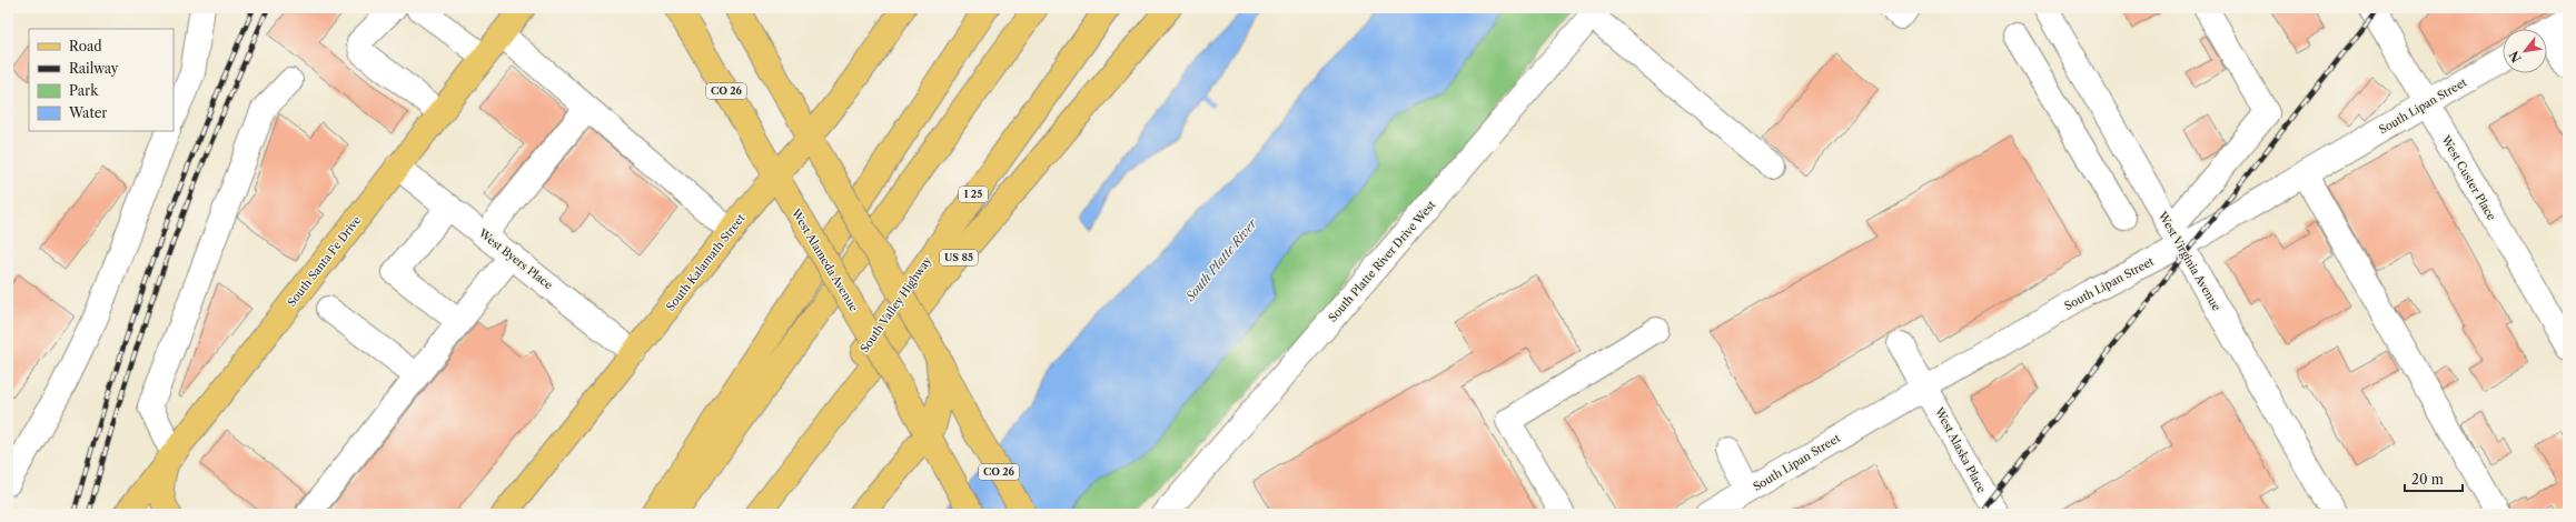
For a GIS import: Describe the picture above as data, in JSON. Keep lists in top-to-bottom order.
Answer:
{
  "streets": {
    "main road": [
      "CO 26",
      "I 25",
      "US 85",
      "West Alameda Avenue",
      "South Santa Fe Drive",
      "South Kalamath Street",
      "South Valley Highway"
    ],
    "street": [
      "South Lipan Street",
      "West Custer Place",
      "West Byers Place",
      "South Platte River Drive West",
      "West Virginia Avenue",
      "West Alaska Place"
    ]
  },
  "crossings": [
    ["CO 26", "South Kalamath Street"],
    ["South Lipan Street", "West Custer Place"],
    ["South Lipan Street", "West Virginia Avenue"],
    ["South Lipan Street", "West Alaska Place"],
    ["West Byers Place", "South Santa Fe Drive"],
    ["West Byers Place", "South Kalamath Street"],
    ["West Alameda Avenue", "South Kalamath Street"]
  ],
  "water": ["South Platte River"],
  "legend": [
    "Road",
    "Railway",
    "Park",
    "Water"
  ],
  "scale_bar": "20 m",
  "north": "bottom left"
}
